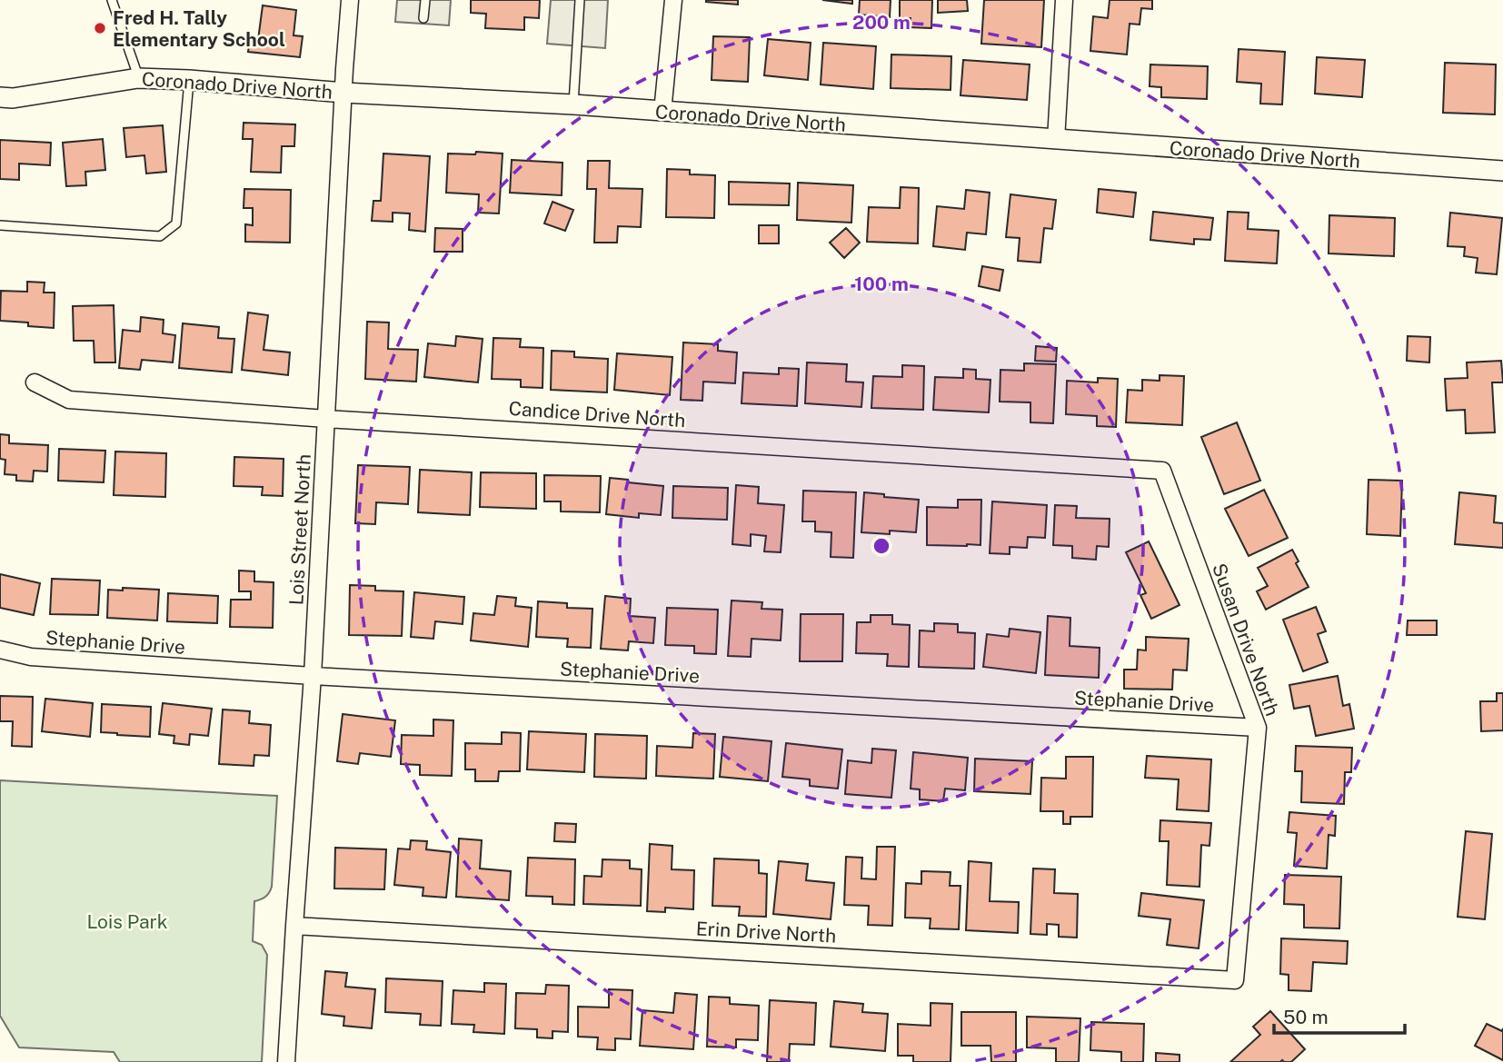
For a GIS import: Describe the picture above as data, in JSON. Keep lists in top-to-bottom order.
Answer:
{
  "streets": {
    "street": [
      "Coronado Drive North",
      "Candice Drive North",
      "Lois Street North",
      "Susan Drive North",
      "Stephanie Drive",
      "Erin Drive North"
    ]
  },
  "crossings": [
    ["Coronado Drive North", "Lois Street North"],
    ["Candice Drive North", "Lois Street North"],
    ["Candice Drive North", "Susan Drive North"],
    ["Lois Street North", "Stephanie Drive"],
    ["Lois Street North", "Erin Drive North"],
    ["Susan Drive North", "Stephanie Drive"],
    ["Susan Drive North", "Erin Drive North"]
  ],
  "parks": ["Lois Park"],
  "places": ["Fred H. Tally Elementary School"],
  "scale_bar": "50 m",
  "rings": ["200 m", "100 m"]
}
